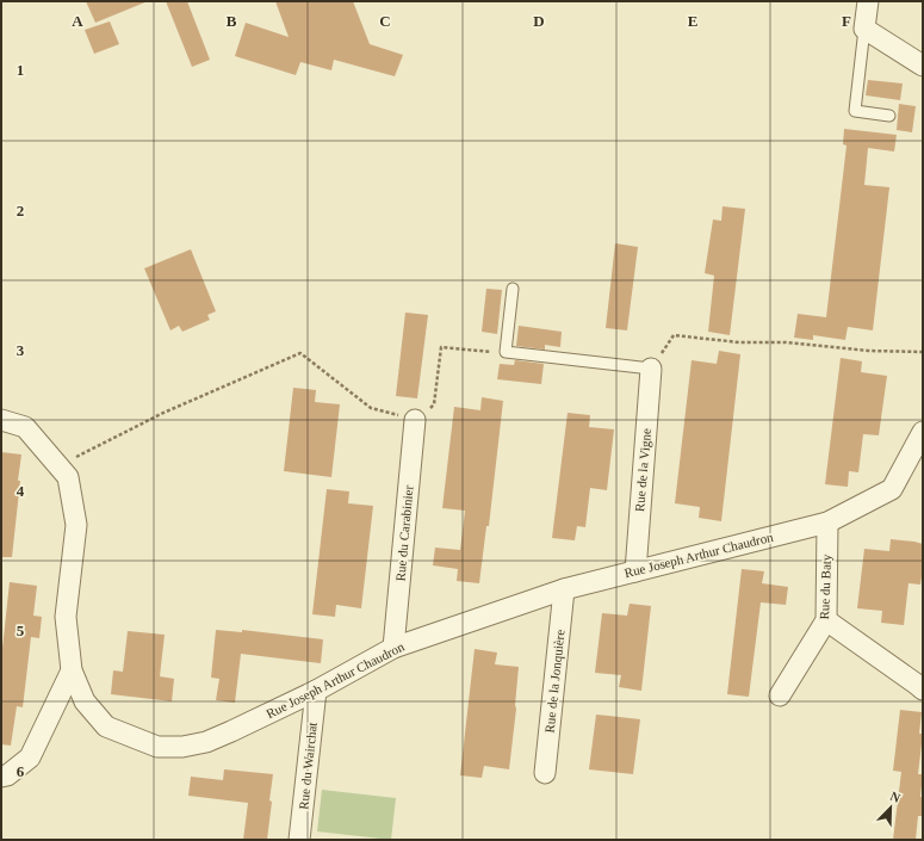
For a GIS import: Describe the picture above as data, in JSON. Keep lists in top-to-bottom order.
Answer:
{
  "streets": {
    "street": [
      "Rue de la Vigne",
      "Rue du Carabinier",
      "Rue Joseph Arthur Chaudron",
      "Rue du Baty",
      "Rue de la Jonquière",
      "Rue du Wairchat"
    ]
  },
  "crossings": [
    ["Rue de la Vigne", "Rue Joseph Arthur Chaudron"],
    ["Rue du Carabinier", "Rue Joseph Arthur Chaudron"],
    ["Rue Joseph Arthur Chaudron", "Rue du Baty"],
    ["Rue Joseph Arthur Chaudron", "Rue de la Jonquière"],
    ["Rue Joseph Arthur Chaudron", "Rue du Wairchat"]
  ],
  "north": "top right",
  "grid": {
    "columns": [
      "A",
      "B",
      "C",
      "D",
      "E",
      "F"
    ],
    "rows": [
      "1",
      "2",
      "3",
      "4",
      "5",
      "6"
    ]
  }
}
